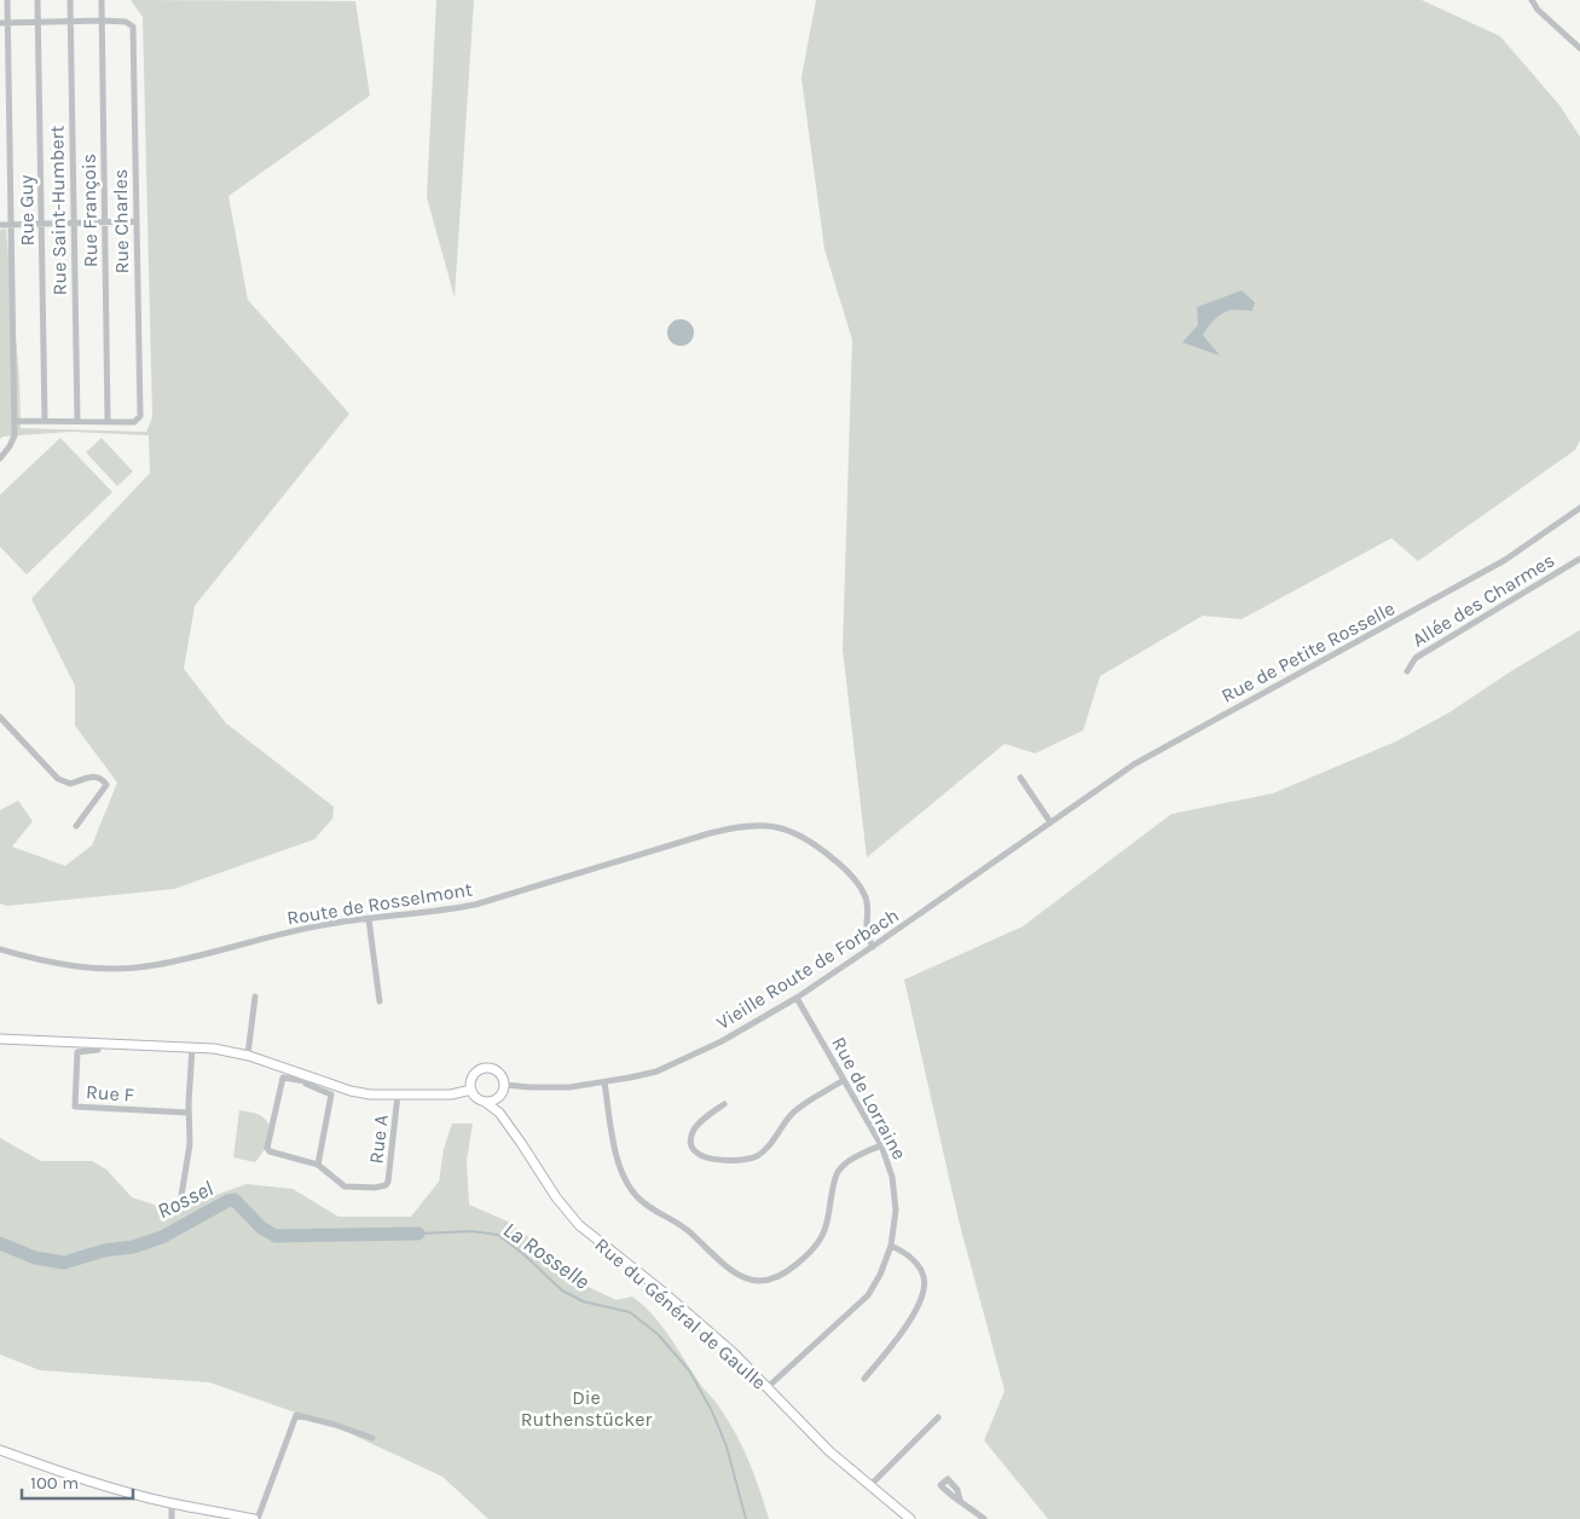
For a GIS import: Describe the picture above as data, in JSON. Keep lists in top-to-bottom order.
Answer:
{
  "streets": {
    "main road": ["Rue du Général de Gaulle"],
    "street": [
      "Rue Guy",
      "Rue Saint-Humbert",
      "Rue François",
      "Rue Charles",
      "Allée des Charmes",
      "Rue de Petite Rosselle",
      "Route de Rosselmont",
      "Vieille Route de Forbach",
      "Rue F",
      "Rue de Lorraine",
      "Rue A"
    ]
  },
  "crossings": [
    ["Rue François", "Rue Charles"],
    ["Rue de Petite Rosselle", "Vieille Route de Forbach"],
    ["Route de Rosselmont", "Vieille Route de Forbach"],
    ["Vieille Route de Forbach", "Rue de Lorraine"],
    ["Vieille Route de Forbach", "Rue du Général de Gaulle"],
    ["Rue de Lorraine", "Rue du Général de Gaulle"]
  ],
  "water": ["Rossel", "La Rosselle"],
  "parks": ["Die Ruthenstücker"],
  "scale_bar": "100 m"
}
